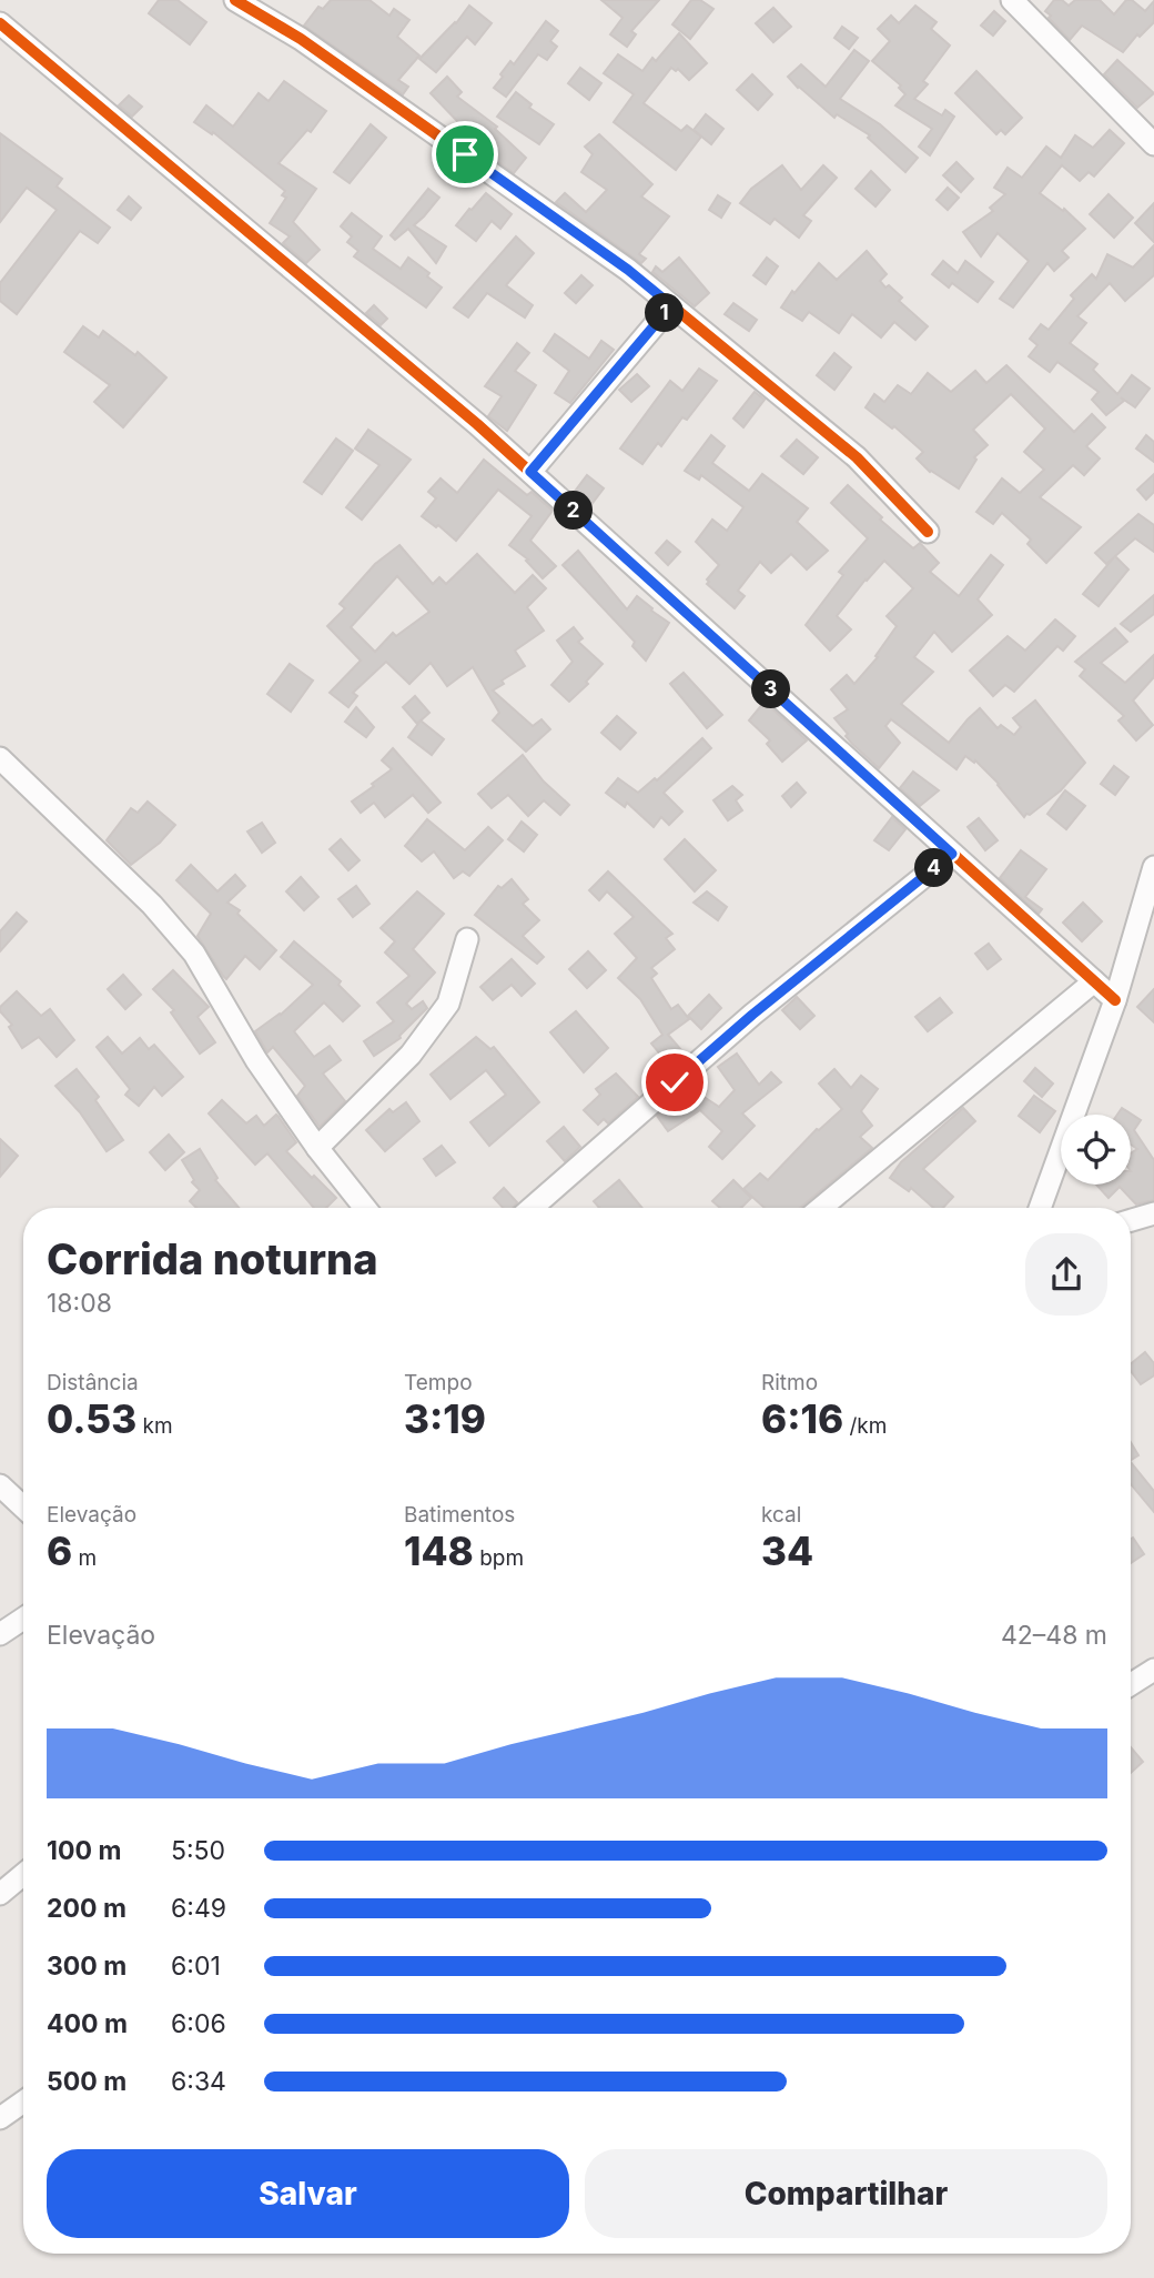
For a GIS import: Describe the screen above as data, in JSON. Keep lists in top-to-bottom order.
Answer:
{
  "page": {
    "pins": [
      "1",
      "2",
      "3",
      "4"
    ],
    "heading": ["Corrida noturna", "18:08"],
    "stats": [
      ["Distância", "0.53 km"],
      ["Tempo", "3:19"],
      ["Ritmo", "6:16 /km"],
      ["Elevação", "6 m"],
      ["Batimentos", "148 bpm"],
      ["kcal", "34"]
    ],
    "chart": ["Elevação", "42–48 m"],
    "list": [
      {
        "name": "100 m",
        "note": "5:50"
      },
      {
        "name": "200 m",
        "note": "6:49"
      },
      {
        "name": "300 m",
        "note": "6:01"
      },
      {
        "name": "400 m",
        "note": "6:06"
      },
      {
        "name": "500 m",
        "note": "6:34"
      }
    ],
    "buttons": ["Salvar", "Compartilhar"]
  }
}
